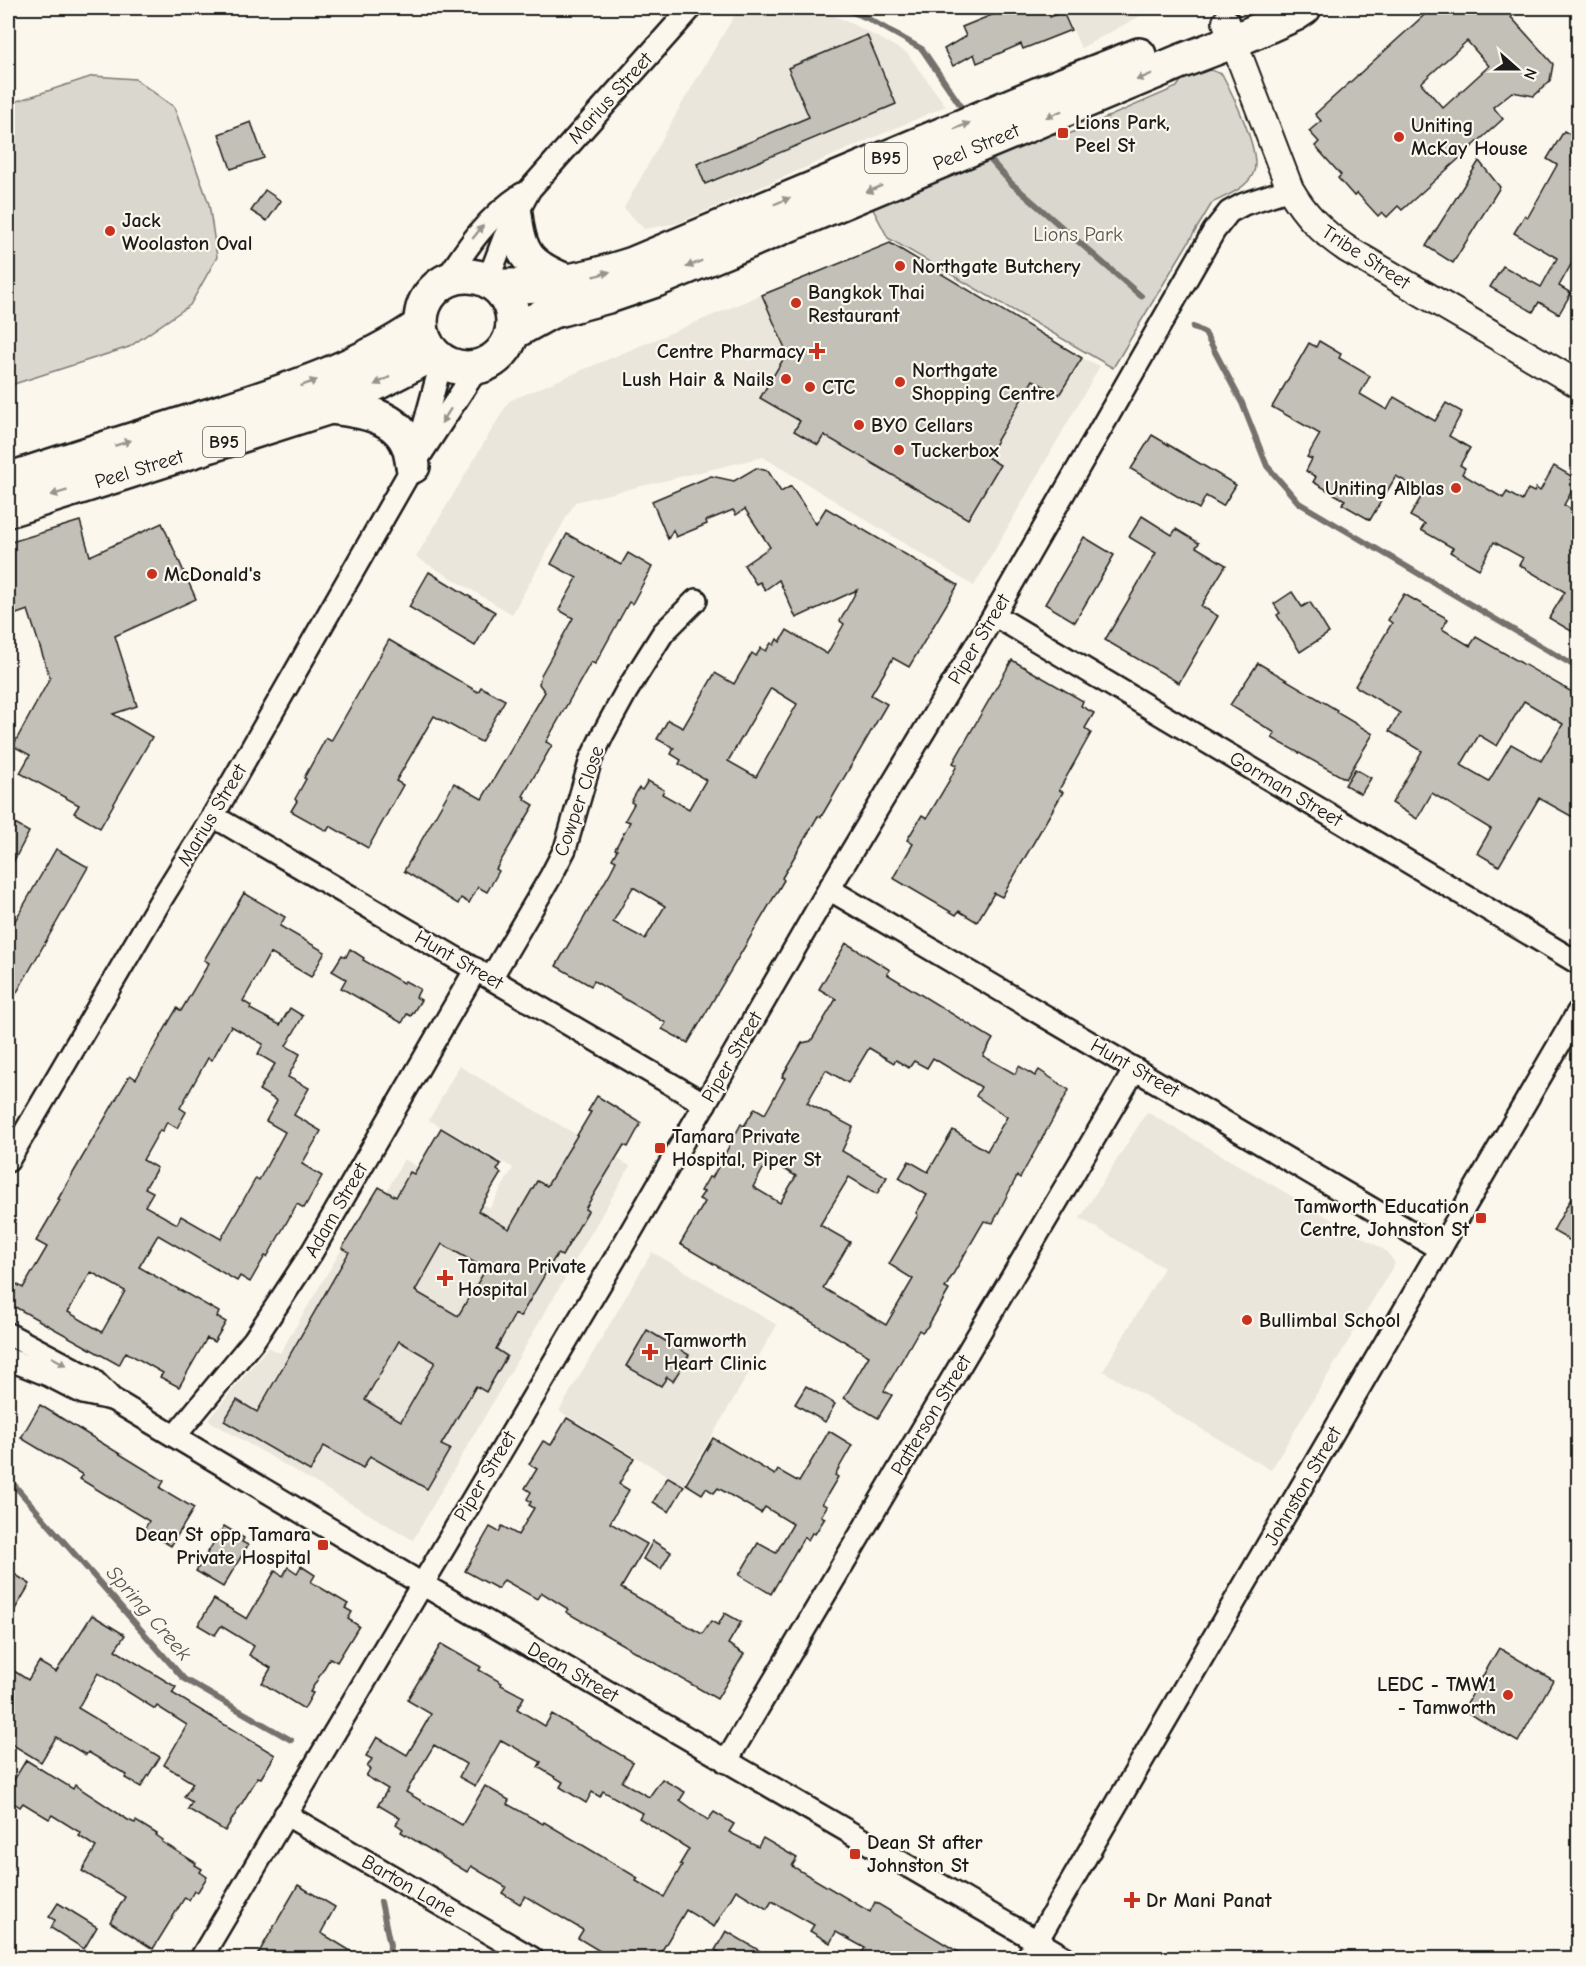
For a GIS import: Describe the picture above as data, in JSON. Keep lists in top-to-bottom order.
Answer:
{
  "streets": {
    "main road": ["Peel Street", "B95"],
    "street": [
      "Marius Street",
      "Tribe Street",
      "Piper Street",
      "Gorman Street",
      "Cowper Close",
      "Hunt Street",
      "Adam Street",
      "Patterson Street",
      "Johnston Street",
      "Dean Street",
      "Barton Lane"
    ]
  },
  "crossings": [
    ["Marius Street", "Peel Street"],
    ["Marius Street", "B95"],
    ["Marius Street", "Hunt Street"],
    ["Peel Street", "B95"],
    ["Peel Street", "Tribe Street"],
    ["B95", "Tribe Street"],
    ["Tribe Street", "Piper Street"],
    ["Piper Street", "Gorman Street"],
    ["Piper Street", "Hunt Street"],
    ["Piper Street", "Dean Street"],
    ["Piper Street", "Barton Lane"],
    ["Cowper Close", "Hunt Street"],
    ["Cowper Close", "Adam Street"],
    ["Hunt Street", "Adam Street"],
    ["Hunt Street", "Patterson Street"],
    ["Hunt Street", "Johnston Street"],
    ["Adam Street", "Dean Street"],
    ["Patterson Street", "Dean Street"],
    ["Johnston Street", "Dean Street"]
  ],
  "water": ["Spring Creek"],
  "parks": ["Lions Park"],
  "places": {
    "transit": [
      "Lions Park, Peel St",
      "Tamara Private Hospital, Piper St",
      "Tamworth Education Centre, Johnston St",
      "Dean St opp Tamara Private Hospital",
      "Dean St after Johnston St"
    ],
    "other": [
      "Uniting McKay House",
      "Jack Woolaston Oval",
      "Northgate Butchery",
      "Bangkok Thai Restaurant",
      "Lush Hair & Nails",
      "Northgate Shopping Centre",
      "CTC",
      "BYO Cellars",
      "Tuckerbox",
      "Uniting Alblas",
      "McDonald's",
      "Bullimbal School",
      "LEDC - TMW1 - Tamworth"
    ],
    "health": [
      "Centre Pharmacy",
      "Tamara Private Hospital",
      "Tamworth Heart Clinic",
      "Dr Mani Panat"
    ]
  },
  "north": "right"
}
